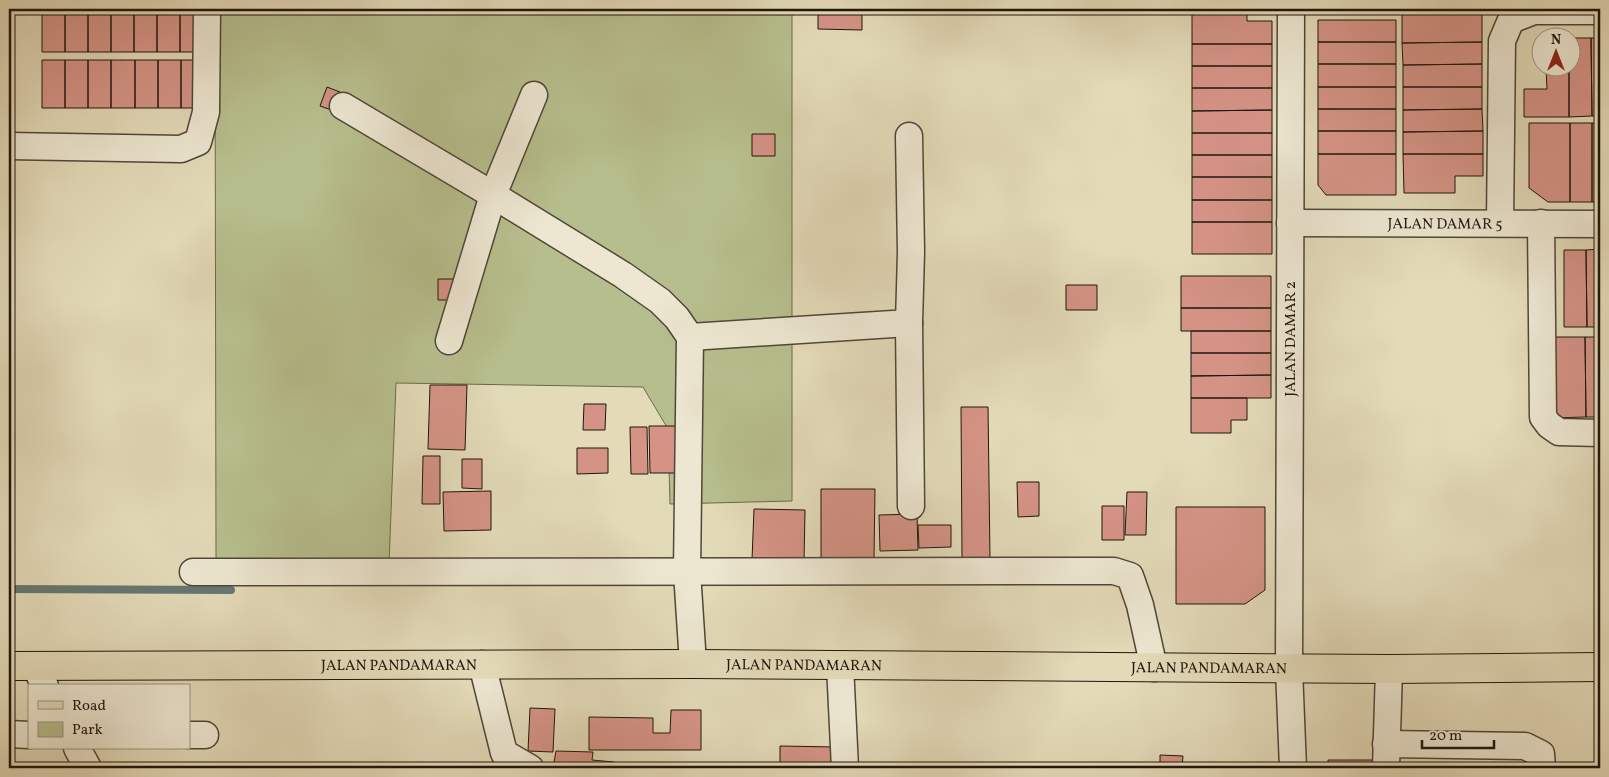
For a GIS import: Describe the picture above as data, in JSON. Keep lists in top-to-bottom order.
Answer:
{
  "streets": {
    "main road": ["JALAN PANDAMARAN"],
    "street": ["JALAN DAMAR 5", "JALAN DAMAR 2"]
  },
  "crossings": [
    ["JALAN DAMAR 5", "JALAN DAMAR 2"],
    ["JALAN DAMAR 2", "JALAN PANDAMARAN"]
  ],
  "legend": ["Road", "Park"],
  "scale_bar": "20 m",
  "north": "top"
}
